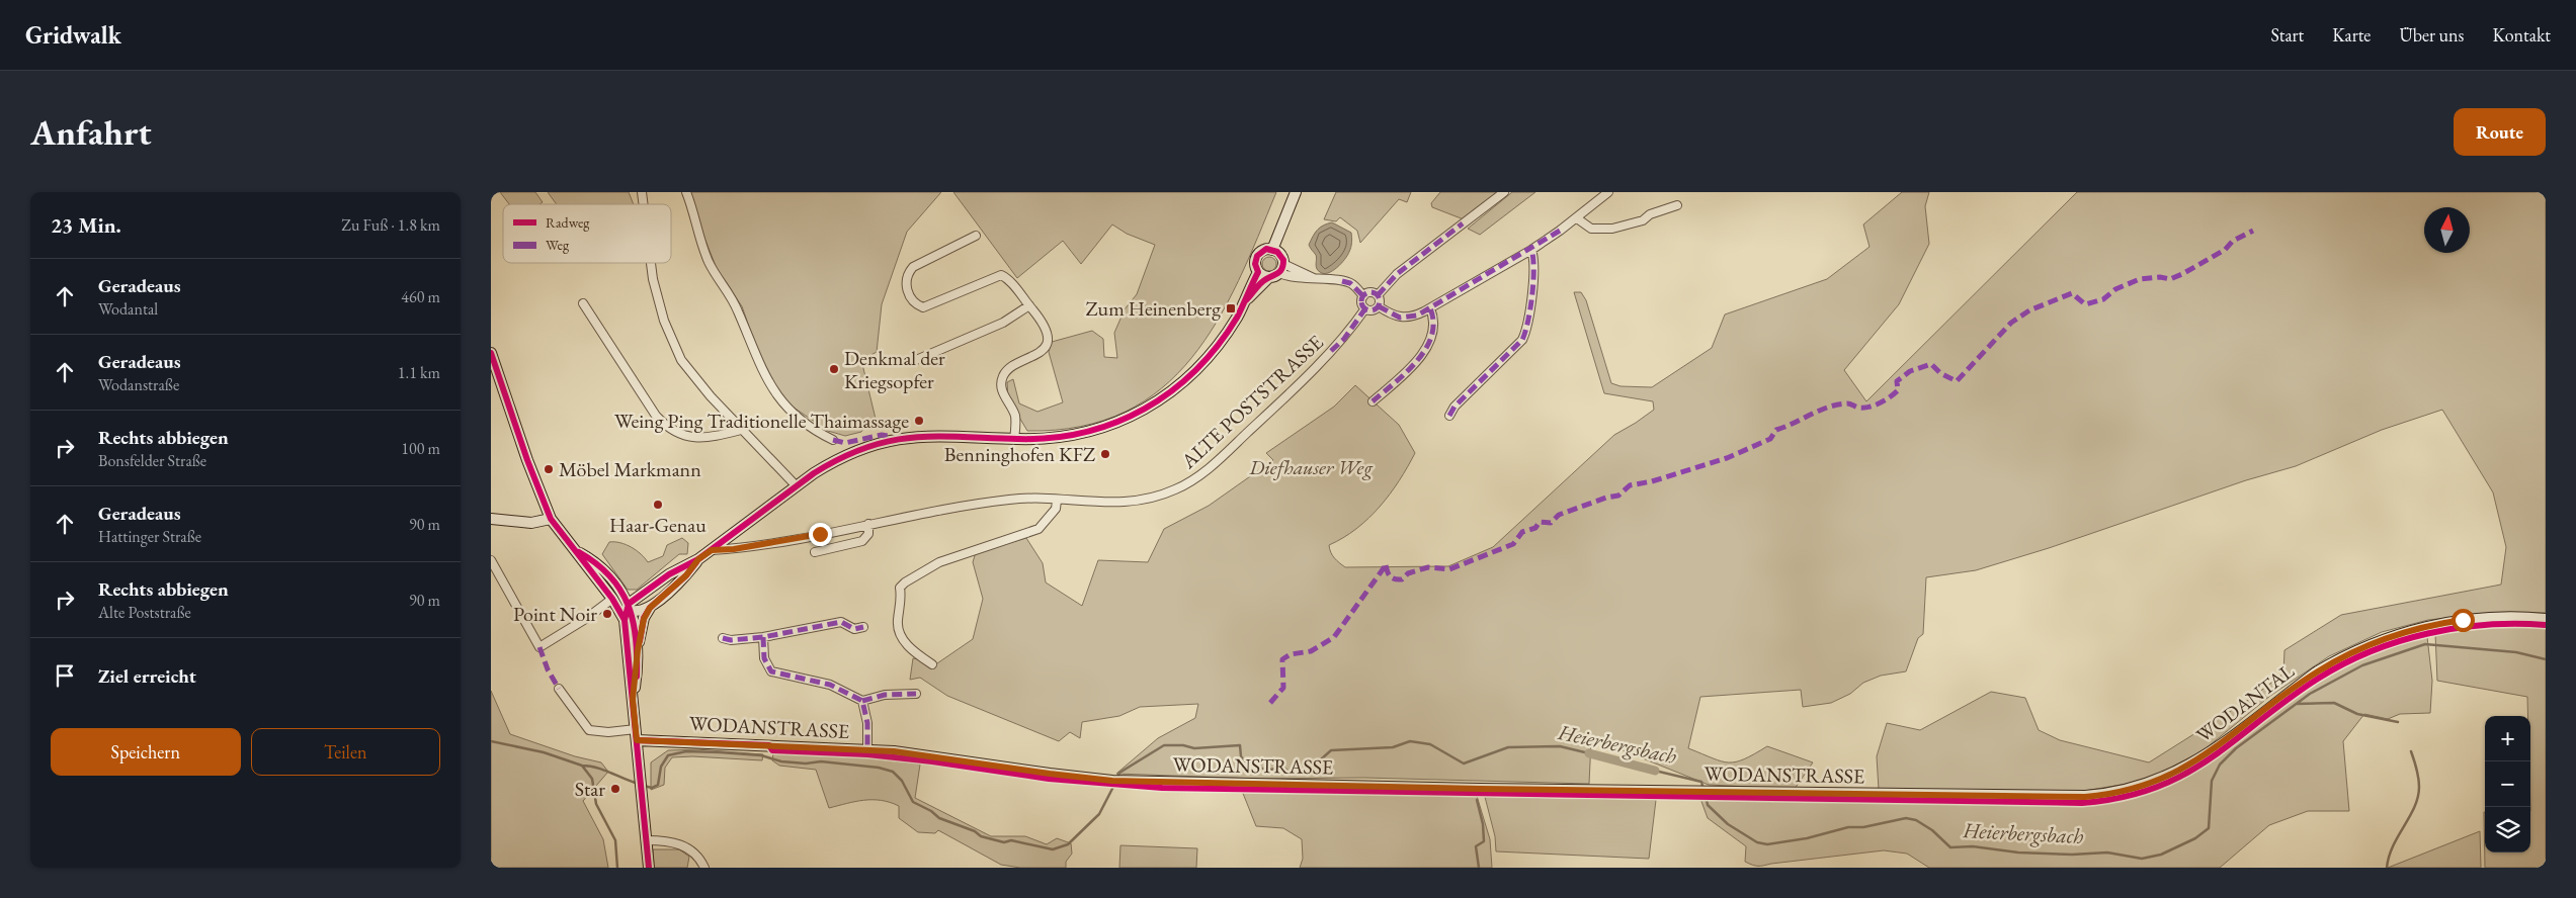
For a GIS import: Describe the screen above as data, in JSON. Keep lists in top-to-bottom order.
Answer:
{
  "streets": {
    "main road": ["WODANTAL", "WODANSTRASSE"],
    "street": ["ALTE POSTSTRASSE"]
  },
  "crossings": [
    ["WODANTAL", "WODANSTRASSE"]
  ],
  "water": ["Heierbergsbach"],
  "parks": ["Diefhauser Weg"],
  "places": {
    "transit": ["Zum Heinenberg"],
    "other": [
      "Denkmal der Kriegsopfer",
      "Weing Ping Traditionelle Thaimassage",
      "Benninghofen KFZ",
      "Möbel Markmann",
      "Haar-Genau",
      "Point Noir",
      "Star"
    ]
  },
  "legend": ["Radweg", "Weg"],
  "north": "top",
  "page": {
    "header": "Gridwalk",
    "nav": [
      "Start",
      "Karte",
      "Über uns",
      "Kontakt"
    ],
    "buttons": [
      "Route",
      ["Speichern", "Teilen"]
    ],
    "title": "Anfahrt",
    "heading": ["23 Min.", "Zu Fuß · 1.8 km"],
    "list": [
      ["Geradeaus", "Wodantal", "460 m"],
      ["Geradeaus", "Wodanstraße", "1.1 km"],
      ["Rechts abbiegen", "Bonsfelder Straße", "100 m"],
      ["Geradeaus", "Hattinger Straße", "90 m"],
      ["Rechts abbiegen", "Alte Poststraße", "90 m"],
      "Ziel erreicht"
    ],
    "map_buttons": ["+", "−"]
  }
}
